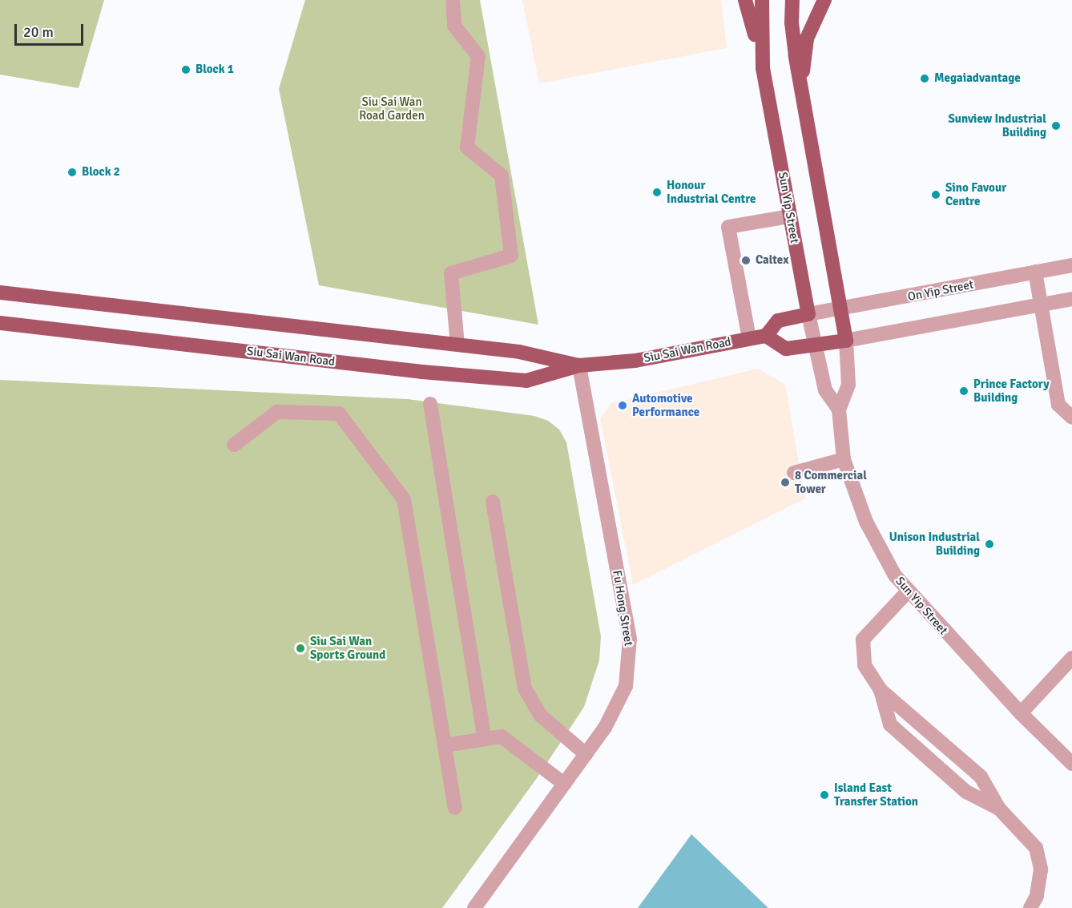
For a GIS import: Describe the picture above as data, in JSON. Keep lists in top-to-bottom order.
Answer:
{
  "streets": {
    "main road": ["Sun Yip Street", "Siu Sai Wan Road"],
    "street": ["On Yip Street", "Fu Hong Street"]
  },
  "crossings": [
    ["Sun Yip Street", "On Yip Street"],
    ["Siu Sai Wan Road", "Fu Hong Street"]
  ],
  "parks": ["Siu Sai Wan Road Garden"],
  "places": [
    "Block 1",
    "Megaiadvantage",
    "Sunview Industrial Building",
    "Block 2",
    "Honour Industrial Centre",
    "Sino Favour Centre",
    "Caltex",
    "Prince Factory Building",
    "Automotive Performance",
    "8 Commercial Tower",
    "Unison Industrial Building",
    "Siu Sai Wan Sports Ground",
    "Island East Transfer Station"
  ],
  "scale_bar": "20 m"
}
